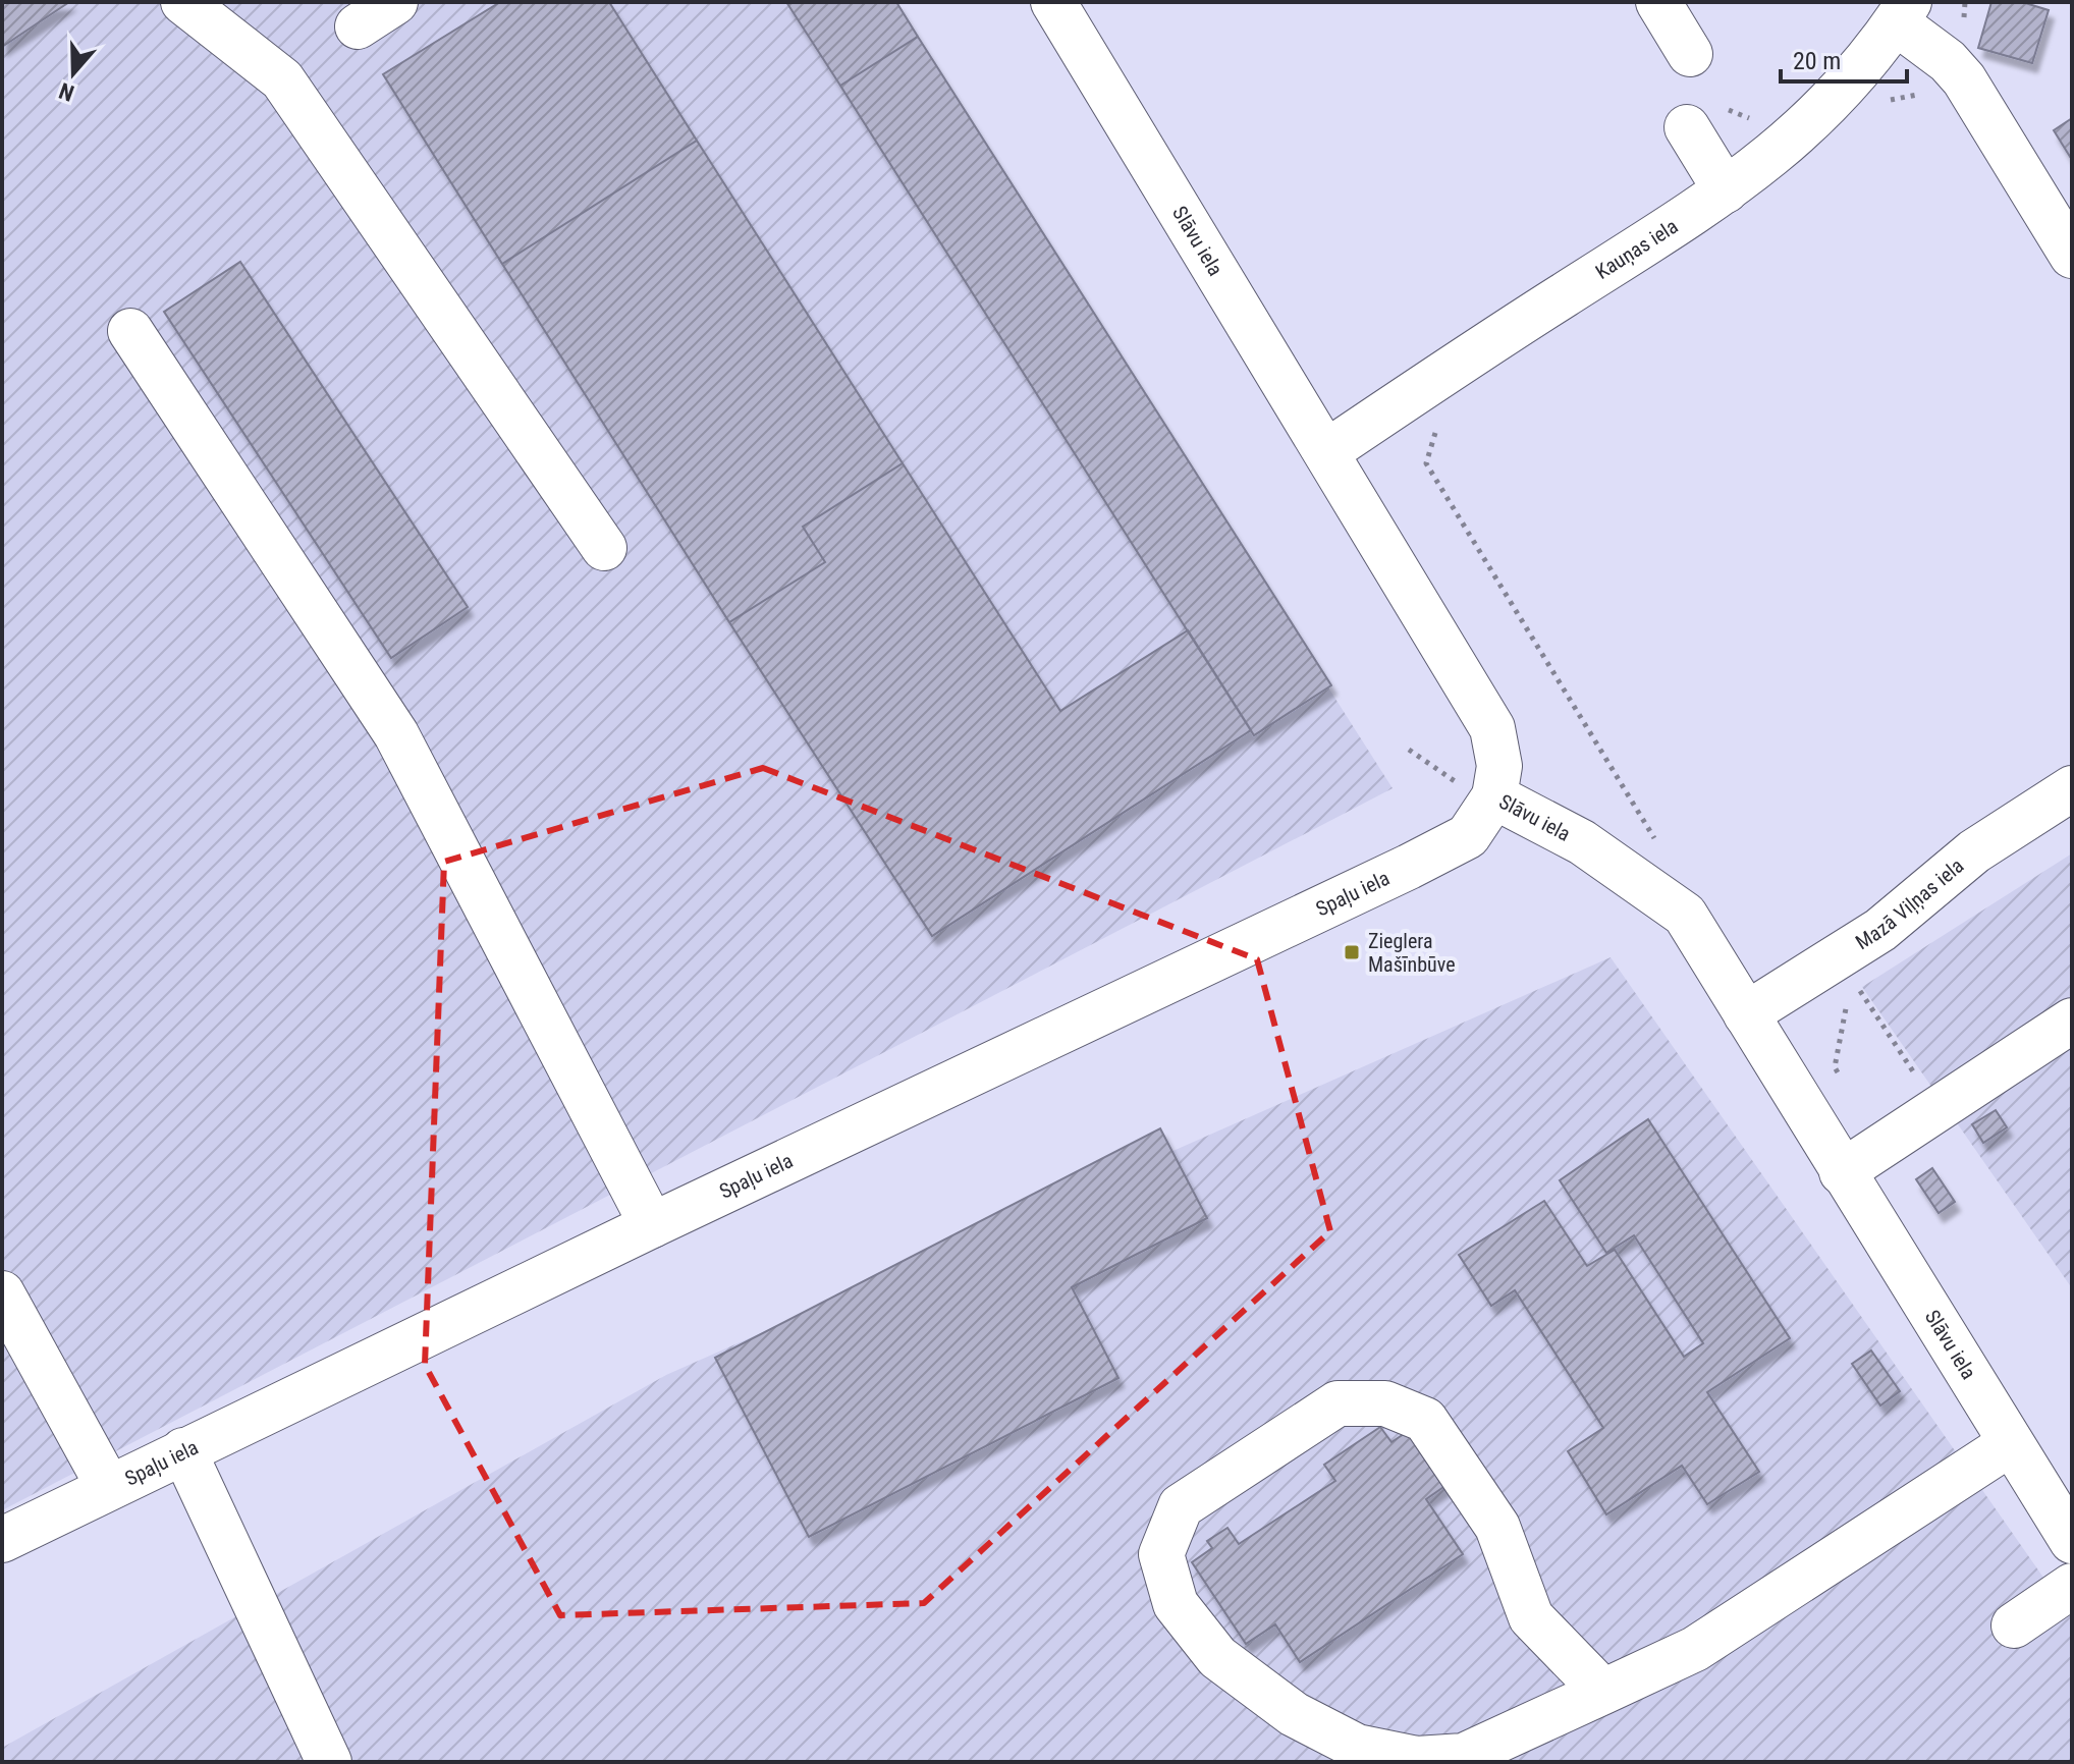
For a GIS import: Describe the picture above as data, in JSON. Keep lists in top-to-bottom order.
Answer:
{
  "streets": {
    "street": [
      "Slāvu iela",
      "Kauņas iela",
      "Spaļu iela",
      "Mazā Viļņas iela"
    ]
  },
  "crossings": [
    ["Slāvu iela", "Kauņas iela"],
    ["Slāvu iela", "Spaļu iela"],
    ["Slāvu iela", "Mazā Viļņas iela"]
  ],
  "places": {
    "transit": ["Zieglera Mašīnbūve"]
  },
  "scale_bar": "20 m",
  "north": "bottom"
}
